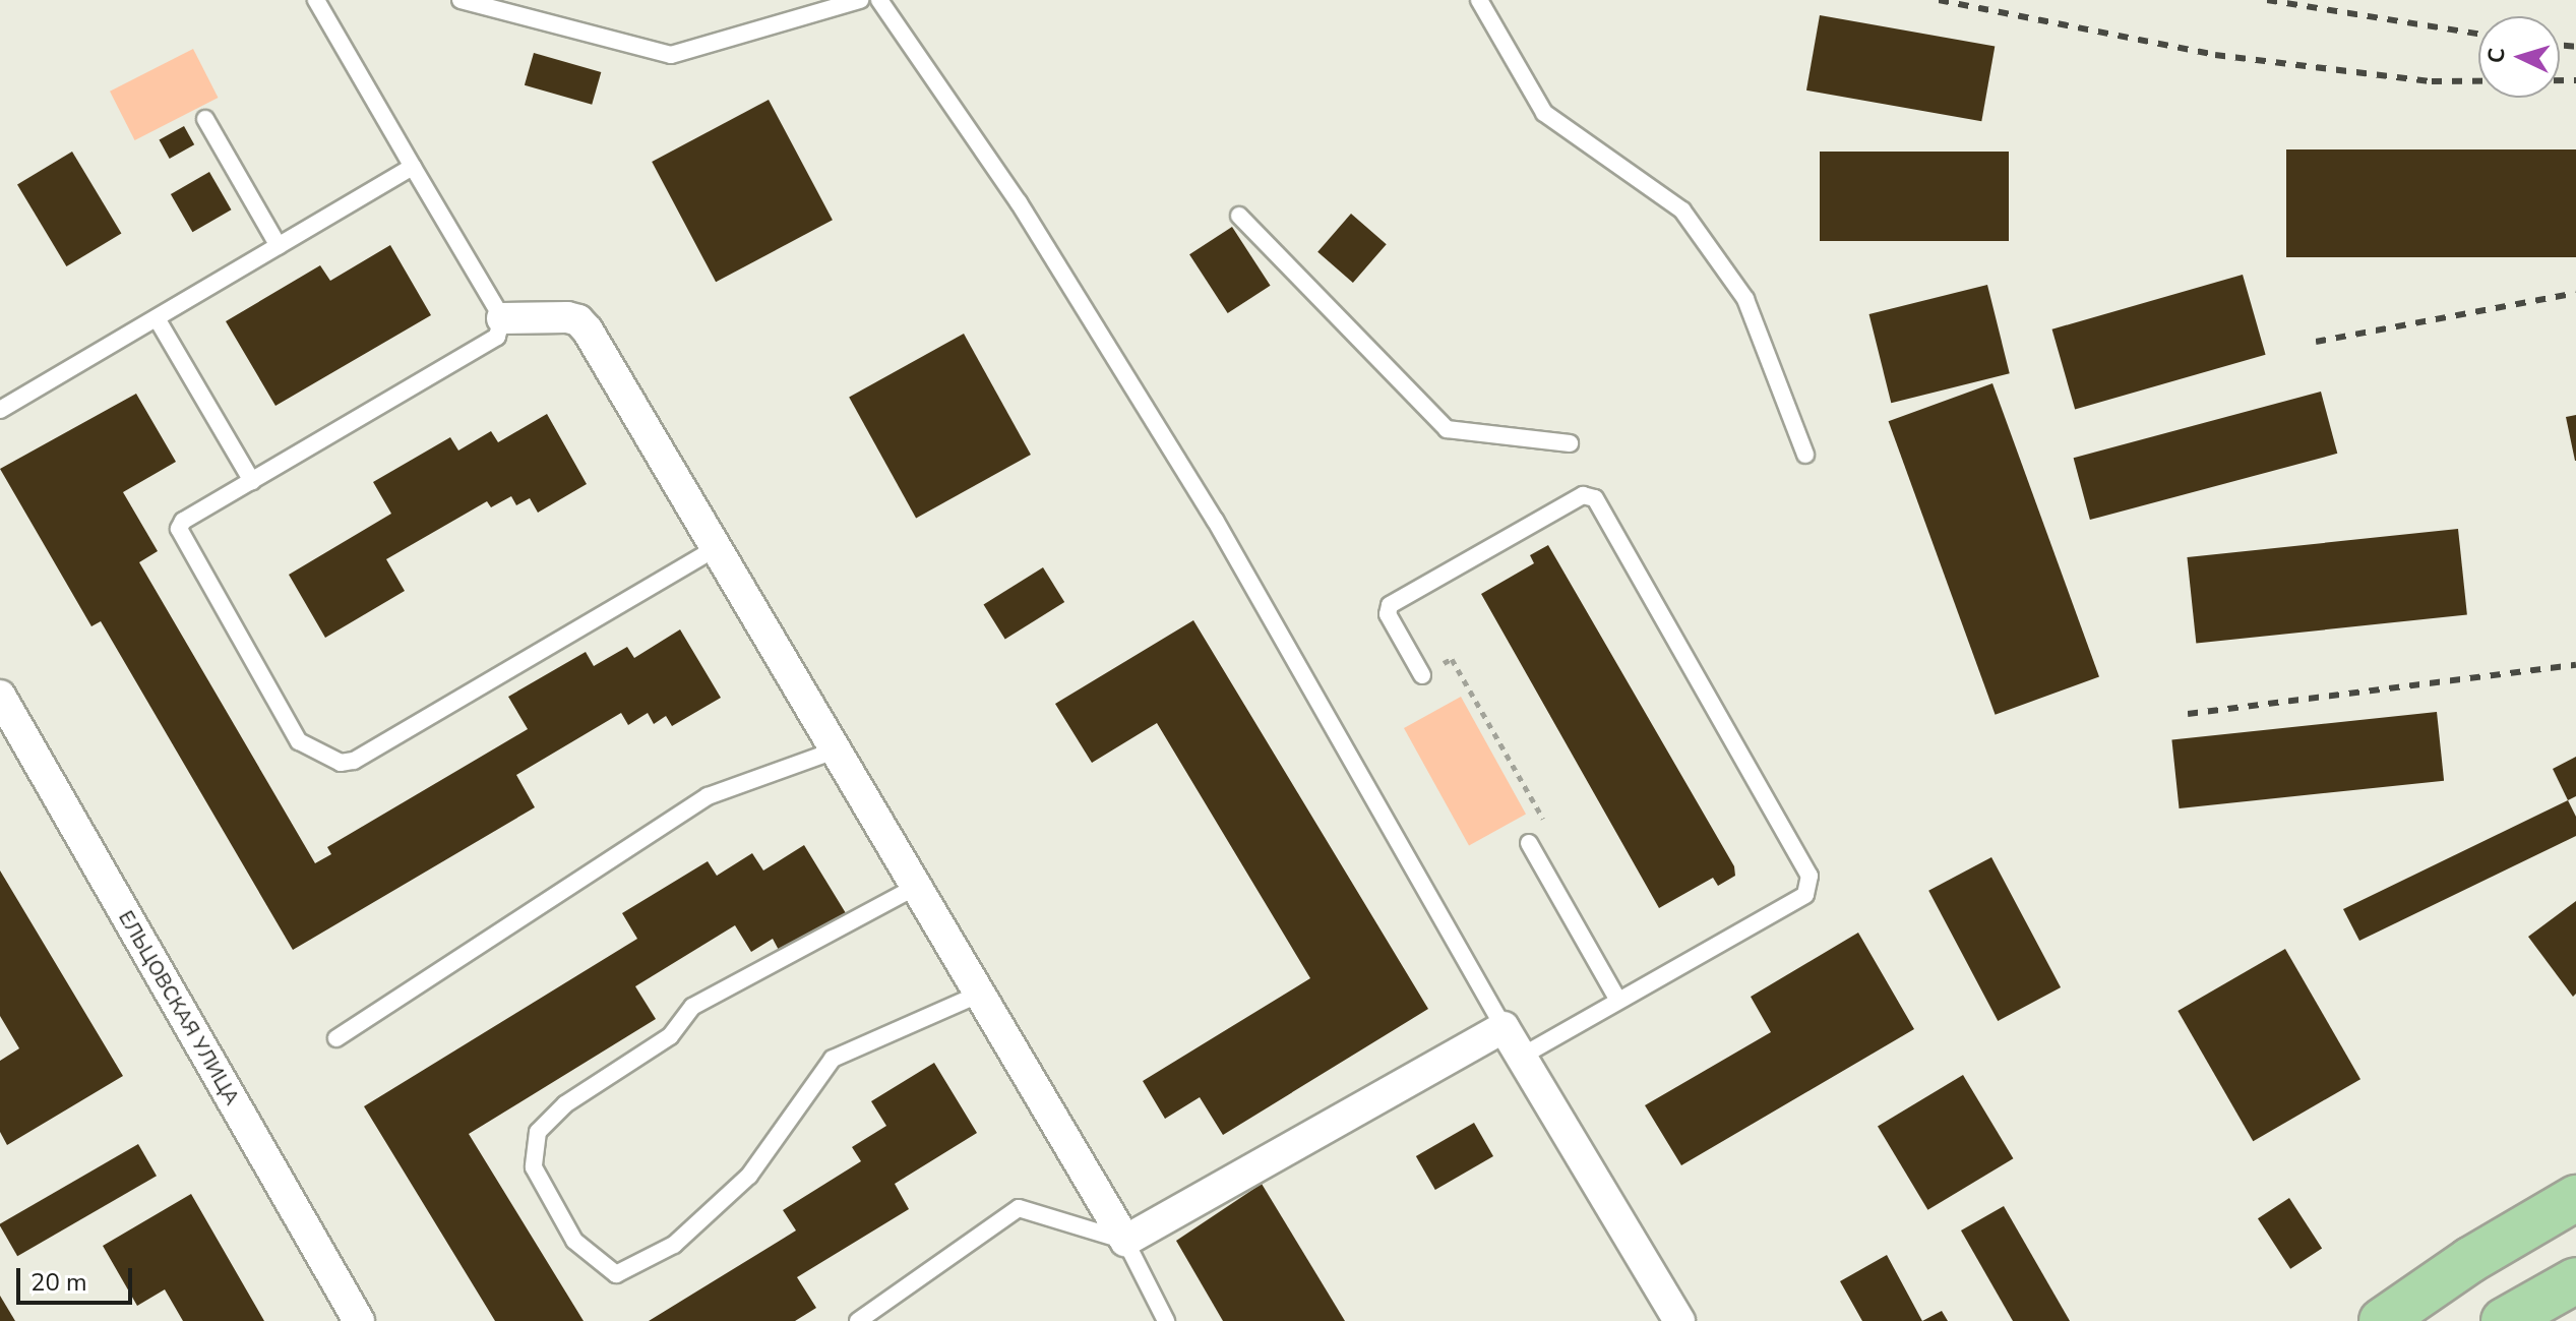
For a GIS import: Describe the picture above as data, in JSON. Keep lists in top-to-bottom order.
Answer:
{
  "streets": {
    "street": ["ЕЛЬЦОВСКАЯ УЛИЦА"]
  },
  "scale_bar": "20 m",
  "north": "left"
}
